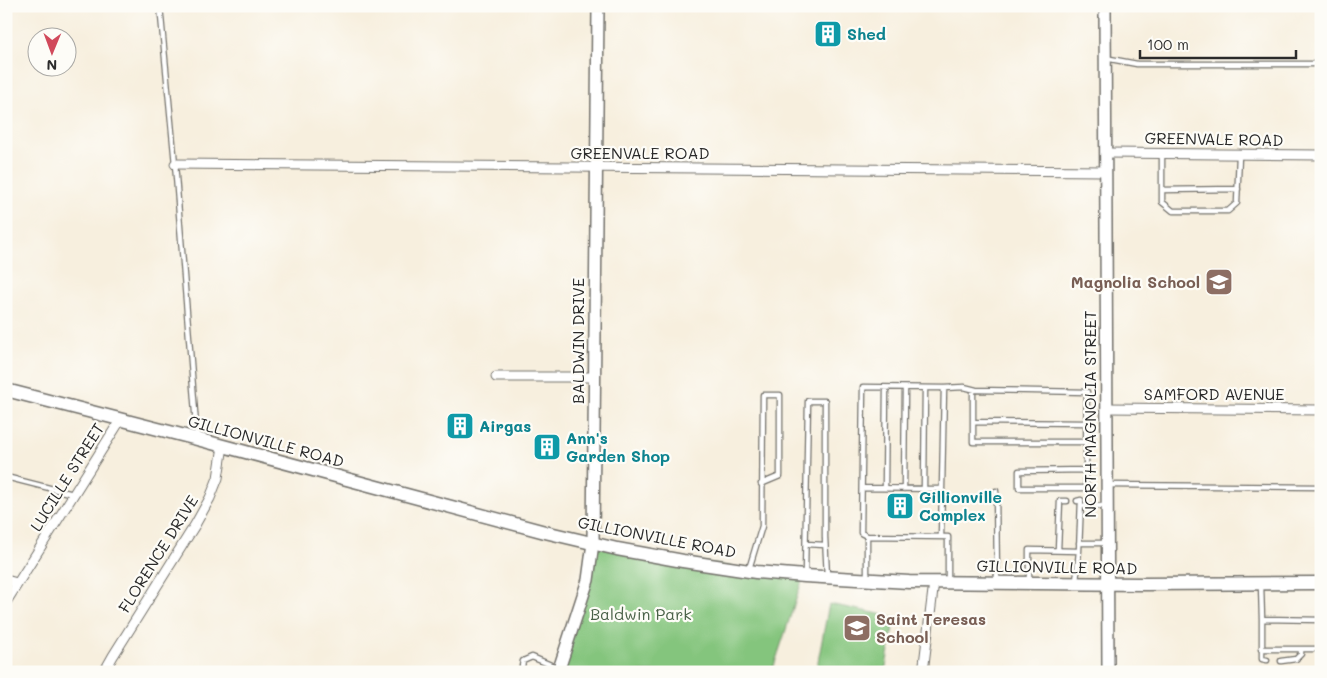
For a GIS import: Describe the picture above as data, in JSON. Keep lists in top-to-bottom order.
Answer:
{
  "streets": {
    "main road": ["GILLIONVILLE ROAD"],
    "street": [
      "GREENVALE ROAD",
      "BALDWIN DRIVE",
      "SAMFORD AVENUE",
      "NORTH MAGNOLIA STREET",
      "LUCILLE STREET",
      "FLORENCE DRIVE"
    ]
  },
  "crossings": [
    ["GREENVALE ROAD", "BALDWIN DRIVE"],
    ["GREENVALE ROAD", "NORTH MAGNOLIA STREET"],
    ["BALDWIN DRIVE", "GILLIONVILLE ROAD"],
    ["SAMFORD AVENUE", "NORTH MAGNOLIA STREET"],
    ["NORTH MAGNOLIA STREET", "GILLIONVILLE ROAD"],
    ["GILLIONVILLE ROAD", "LUCILLE STREET"],
    ["GILLIONVILLE ROAD", "FLORENCE DRIVE"]
  ],
  "parks": ["Baldwin Park"],
  "places": {
    "building": [
      "Shed",
      "Airgas",
      "Ann's Garden Shop",
      "Gillionville Complex"
    ],
    "school or university": ["Magnolia School", "Saint Teresas School"]
  },
  "scale_bar": "100 m",
  "north": "bottom"
}
